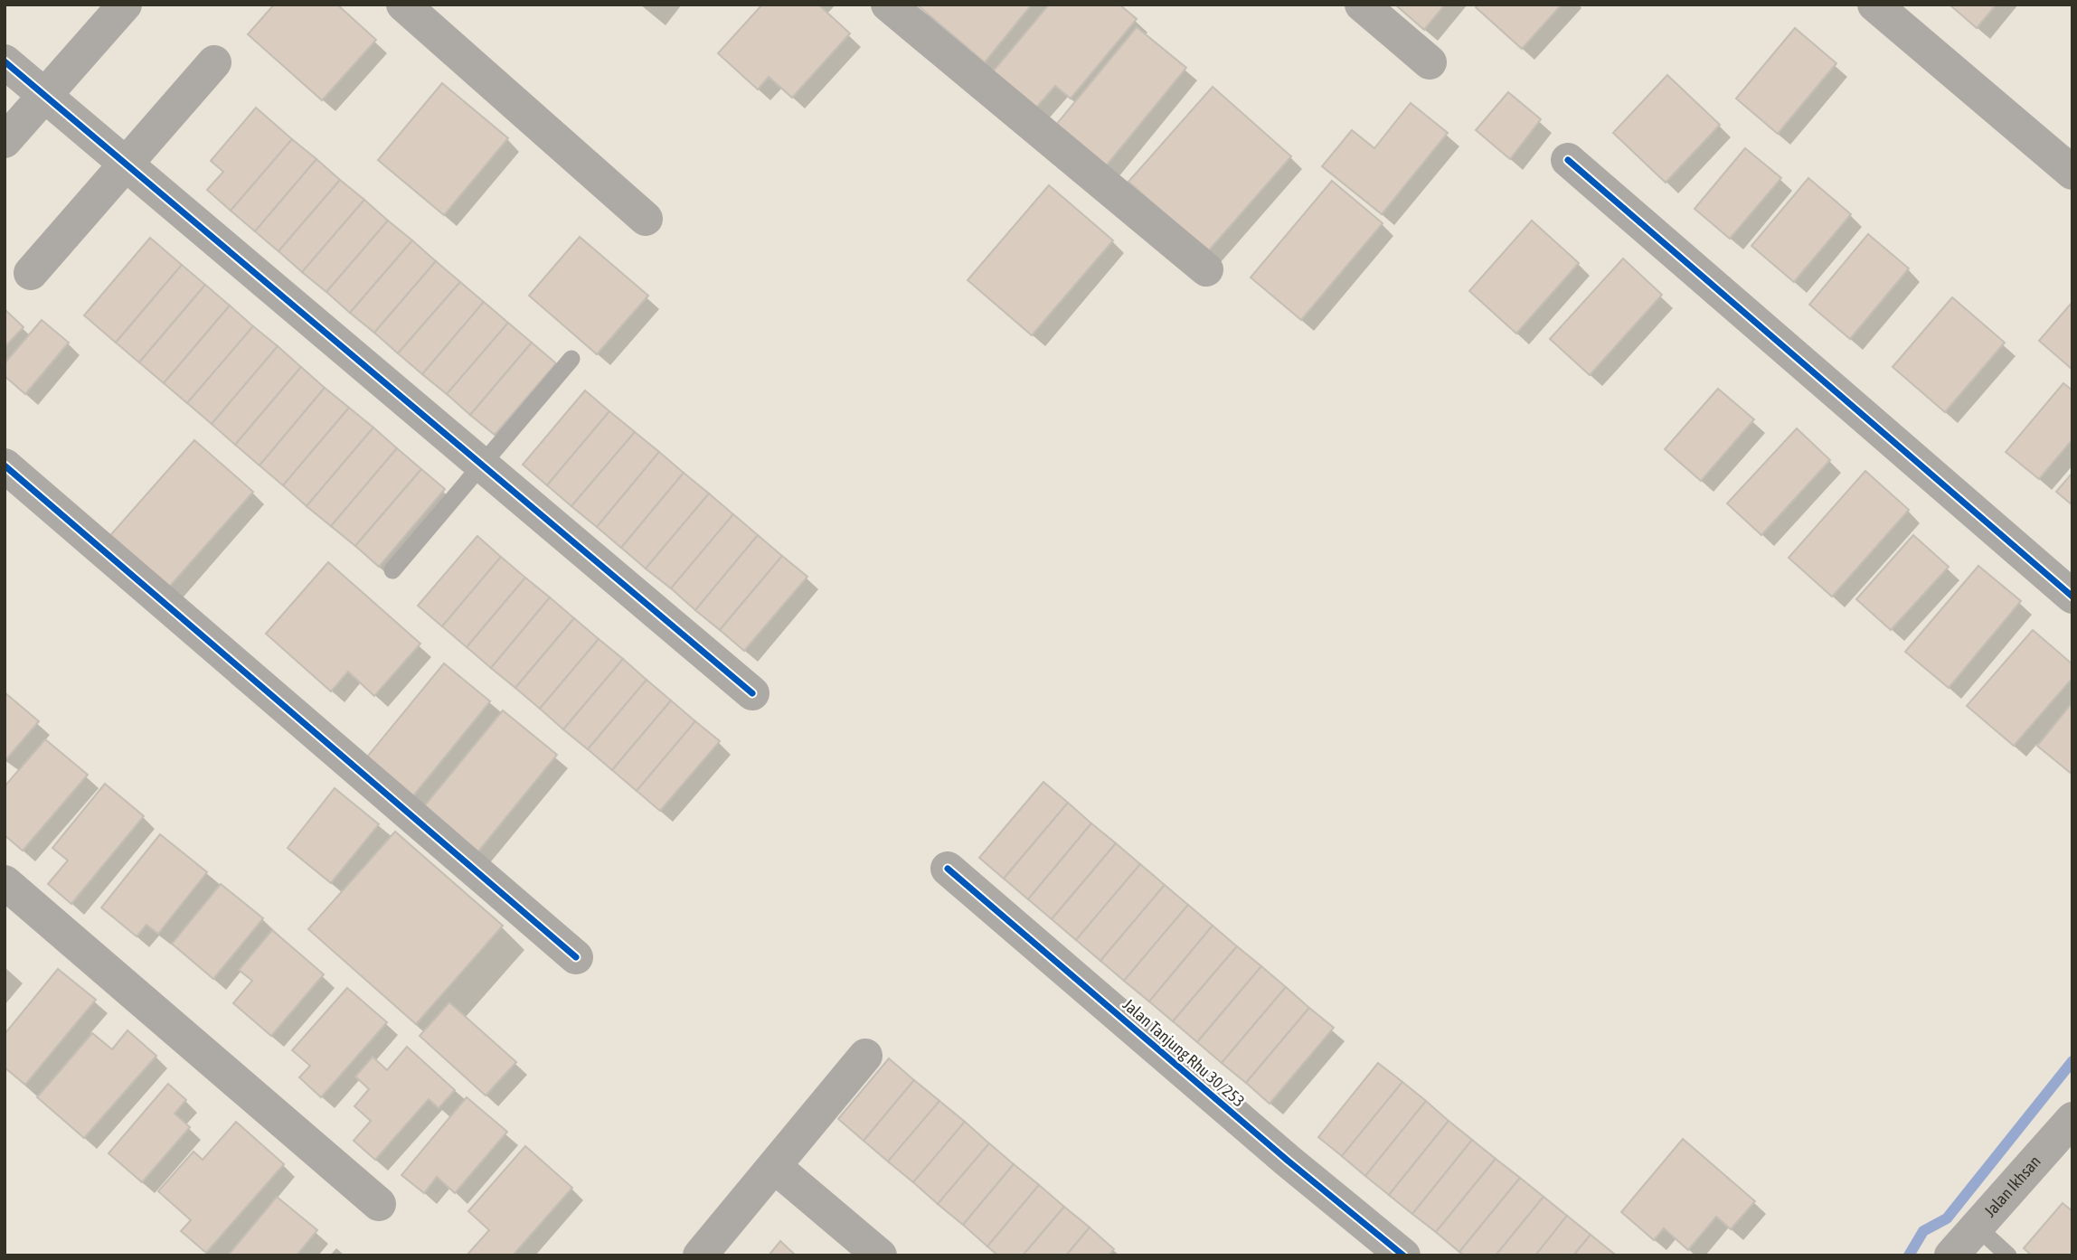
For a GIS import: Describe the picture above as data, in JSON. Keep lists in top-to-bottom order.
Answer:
{
  "streets": {
    "street": ["Jalan Tanjung Rhu 30/253", "Jalan Ikhsan"]
  }
}
